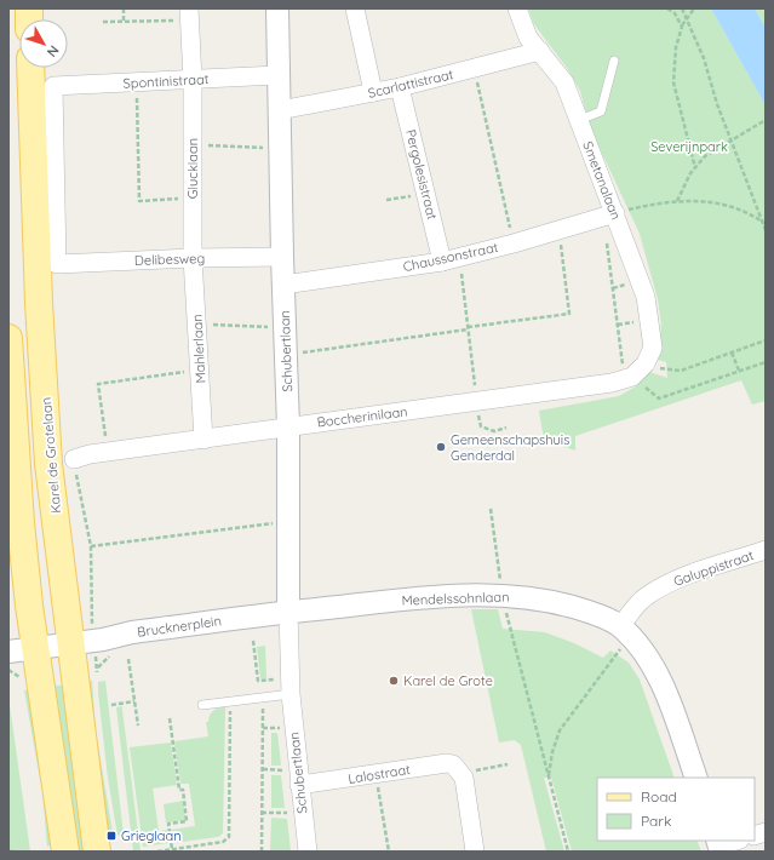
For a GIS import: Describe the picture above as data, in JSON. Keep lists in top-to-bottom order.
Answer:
{
  "streets": {
    "main road": ["Karel de Grotelaan"],
    "street": [
      "Spontinistraat",
      "Scarlattistraat",
      "Glucklaan",
      "Pergolesistraat",
      "Smetanalaan",
      "Chaussonstraat",
      "Delibesweg",
      "Mahlerlaan",
      "Schubertlaan",
      "Boccherinilaan",
      "Galuppistraat",
      "Mendelssohnlaan",
      "Brucknerplein",
      "Lalostraat"
    ]
  },
  "crossings": [
    ["Spontinistraat", "Glucklaan"],
    ["Spontinistraat", "Delibesweg"],
    ["Spontinistraat", "Schubertlaan"],
    ["Scarlattistraat", "Pergolesistraat"],
    ["Scarlattistraat", "Smetanalaan"],
    ["Scarlattistraat", "Schubertlaan"],
    ["Glucklaan", "Delibesweg"],
    ["Glucklaan", "Mahlerlaan"],
    ["Pergolesistraat", "Chaussonstraat"],
    ["Smetanalaan", "Chaussonstraat"],
    ["Chaussonstraat", "Schubertlaan"],
    ["Delibesweg", "Mahlerlaan"],
    ["Delibesweg", "Schubertlaan"],
    ["Mahlerlaan", "Boccherinilaan"],
    ["Schubertlaan", "Boccherinilaan"],
    ["Schubertlaan", "Mendelssohnlaan"],
    ["Schubertlaan", "Brucknerplein"],
    ["Schubertlaan", "Lalostraat"],
    ["Boccherinilaan", "Karel de Grotelaan"],
    ["Karel de Grotelaan", "Brucknerplein"],
    ["Galuppistraat", "Mendelssohnlaan"],
    ["Mendelssohnlaan", "Brucknerplein"]
  ],
  "parks": ["Severijnpark"],
  "places": {
    "other": ["Gemeenschapshuis Genderdal", "Karel de Grote"],
    "transit": ["Grieglaan"]
  },
  "legend": ["Road", "Park"],
  "north": "bottom right"
}
